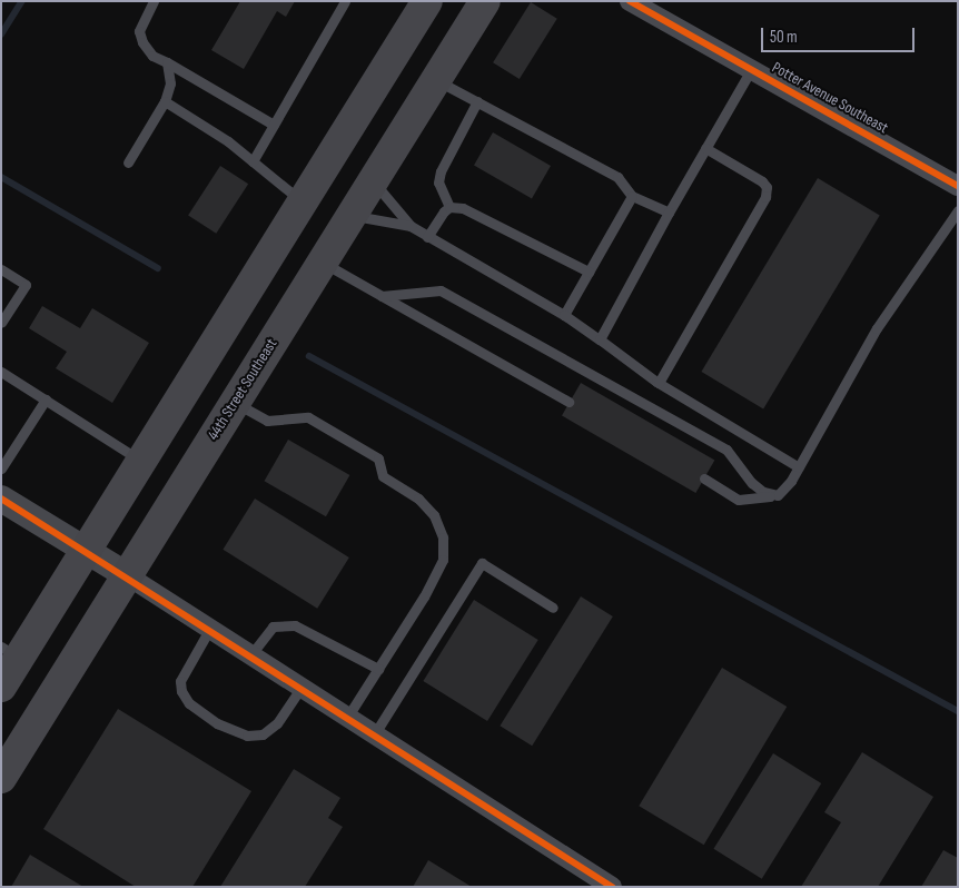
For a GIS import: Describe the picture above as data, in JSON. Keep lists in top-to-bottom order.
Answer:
{
  "streets": {
    "main road": ["44th Street Southeast"],
    "street": ["Potter Avenue Southeast"]
  },
  "scale_bar": "50 m"
}
